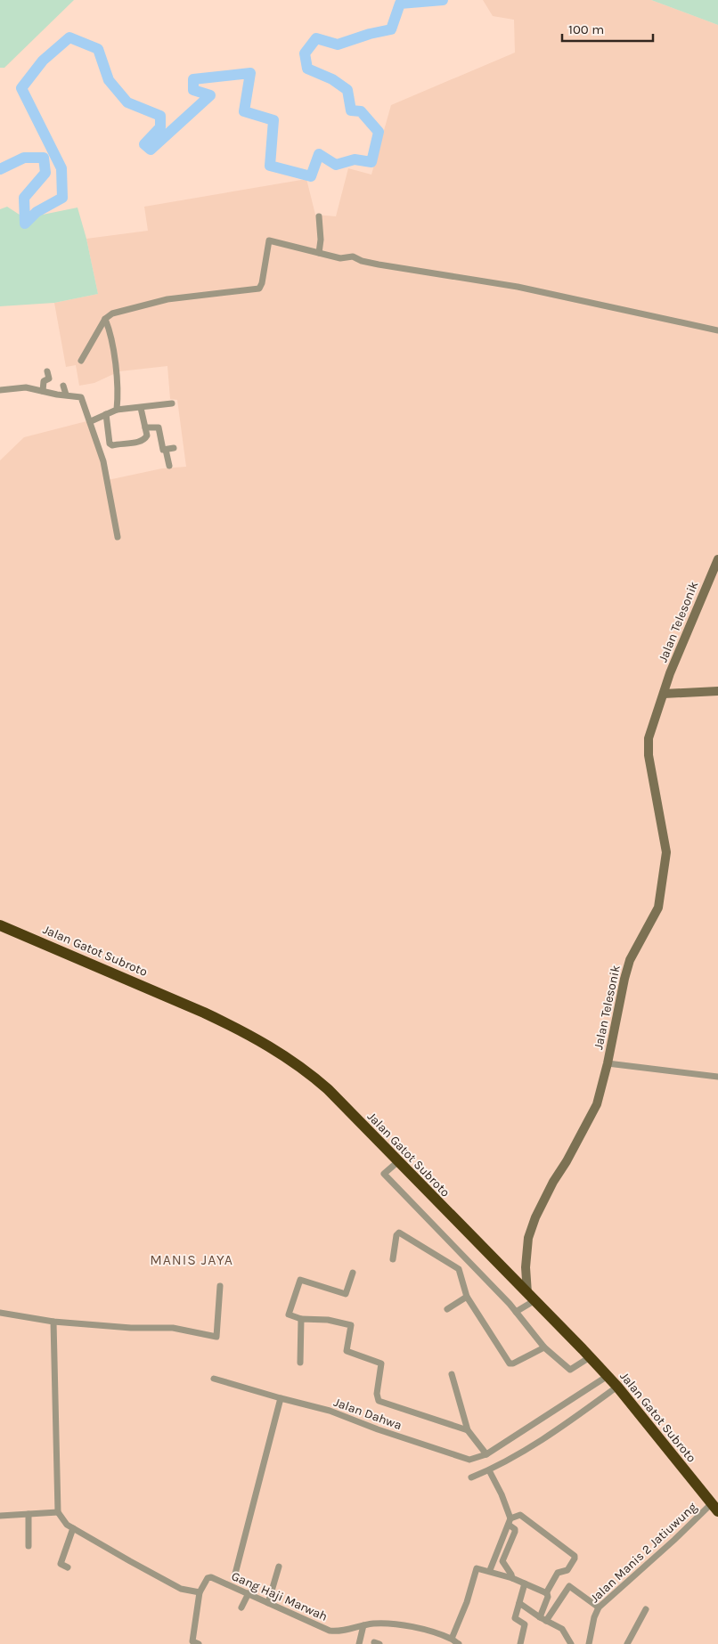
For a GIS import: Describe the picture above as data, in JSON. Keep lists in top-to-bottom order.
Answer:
{
  "streets": {
    "highway": ["Jalan Gatot Subroto"],
    "street": [
      "Jalan Telesonik",
      "Jalan Dahwa",
      "Jalan Manis 2 Jatiuwung",
      "Gang Haji Marwah"
    ]
  },
  "crossings": [
    ["Jalan Telesonik", "Jalan Gatot Subroto"],
    ["Jalan Gatot Subroto", "Jalan Dahwa"],
    ["Jalan Gatot Subroto", "Jalan Manis 2 Jatiuwung"]
  ],
  "districts": ["MANIS JAYA"],
  "scale_bar": "100 m"
}
